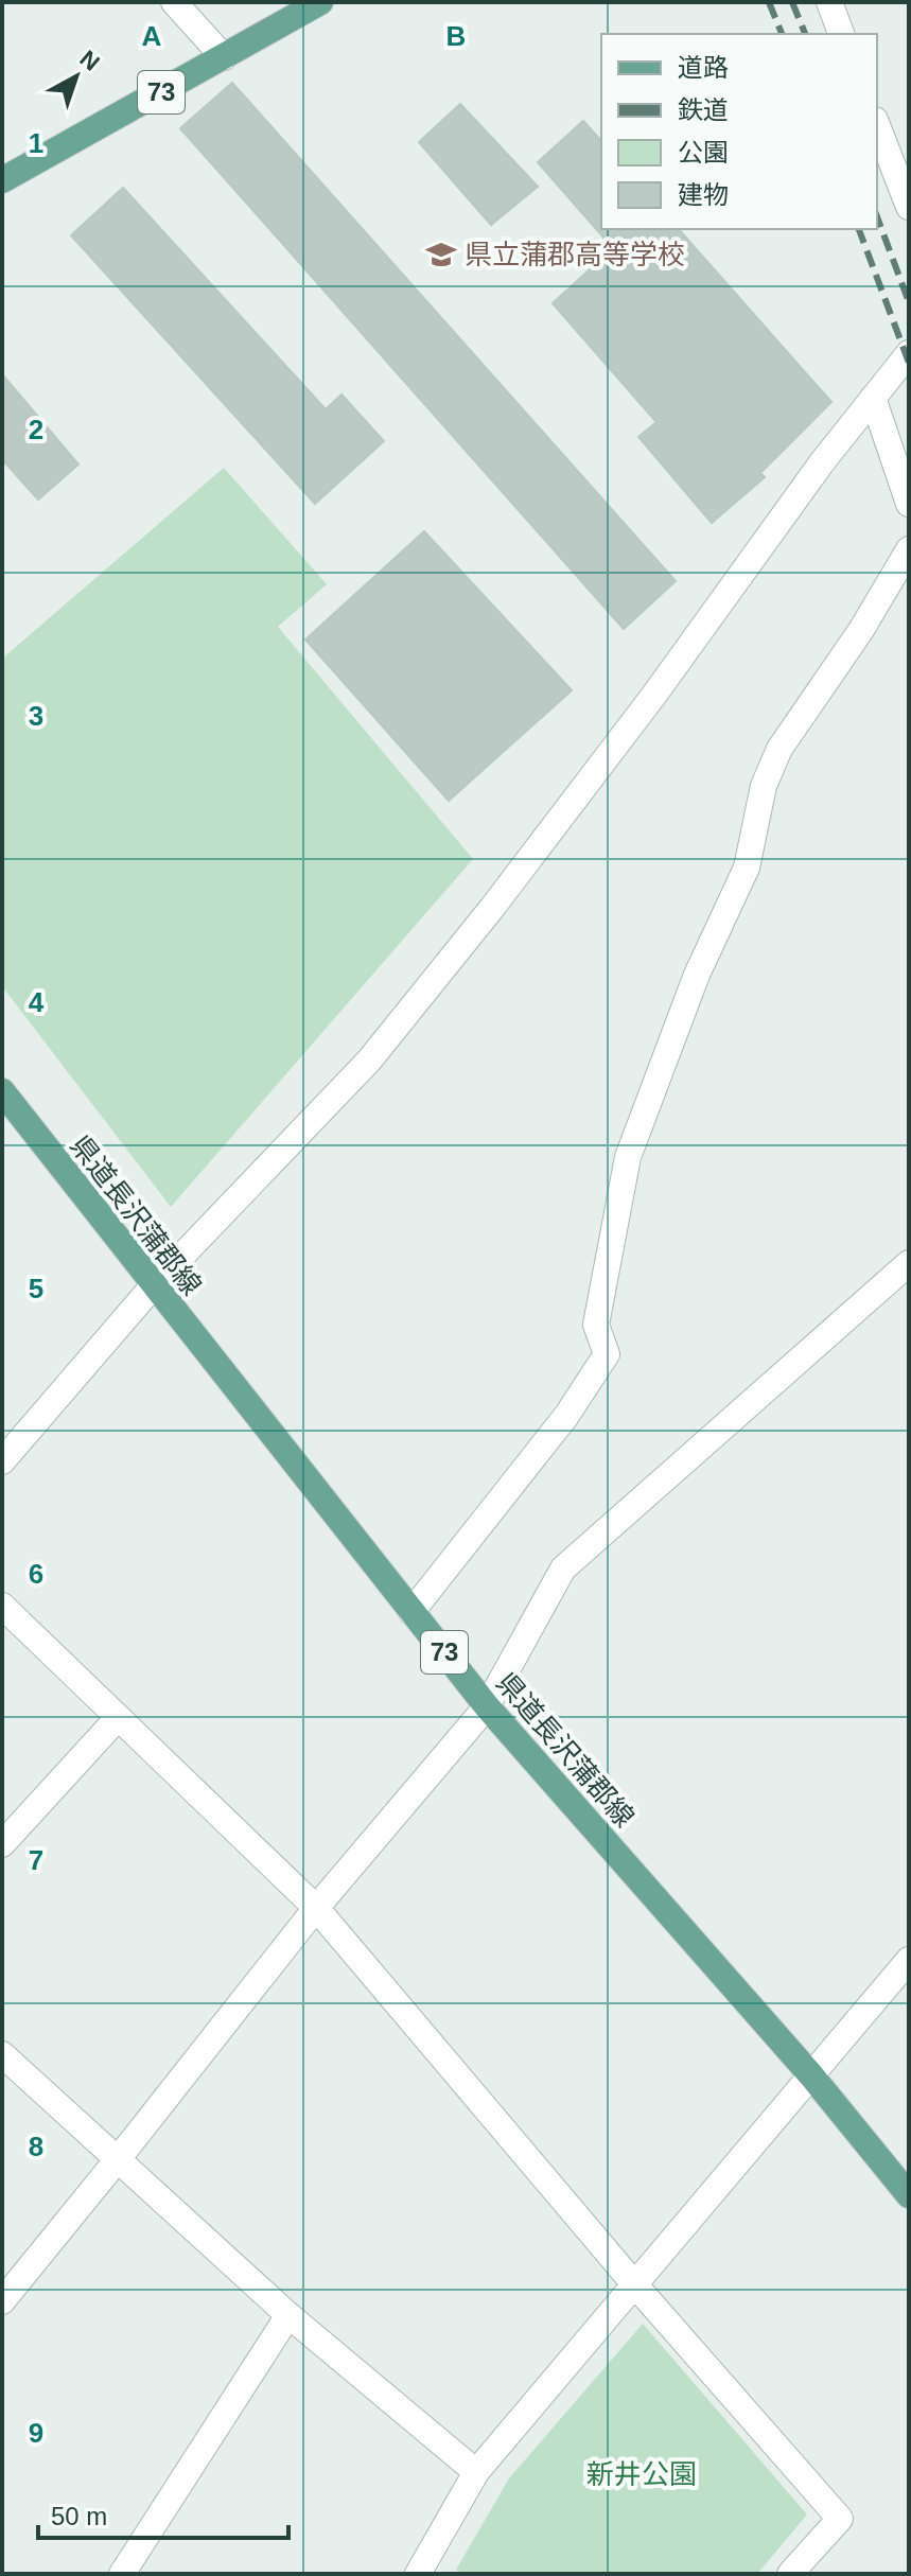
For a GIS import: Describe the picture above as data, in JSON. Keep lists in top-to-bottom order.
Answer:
{
  "streets": {
    "main road": ["73", "県道長沢蒲郡線"]
  },
  "parks": ["新井公園"],
  "places": {
    "school or university": ["県立蒲郡高等学校"]
  },
  "legend": [
    "道路",
    "鉄道",
    "公園",
    "建物"
  ],
  "scale_bar": "50 m",
  "north": "top right",
  "grid": {
    "columns": ["A", "B"],
    "rows": [
      "1",
      "2",
      "3",
      "4",
      "5",
      "6",
      "7",
      "8",
      "9"
    ]
  }
}
